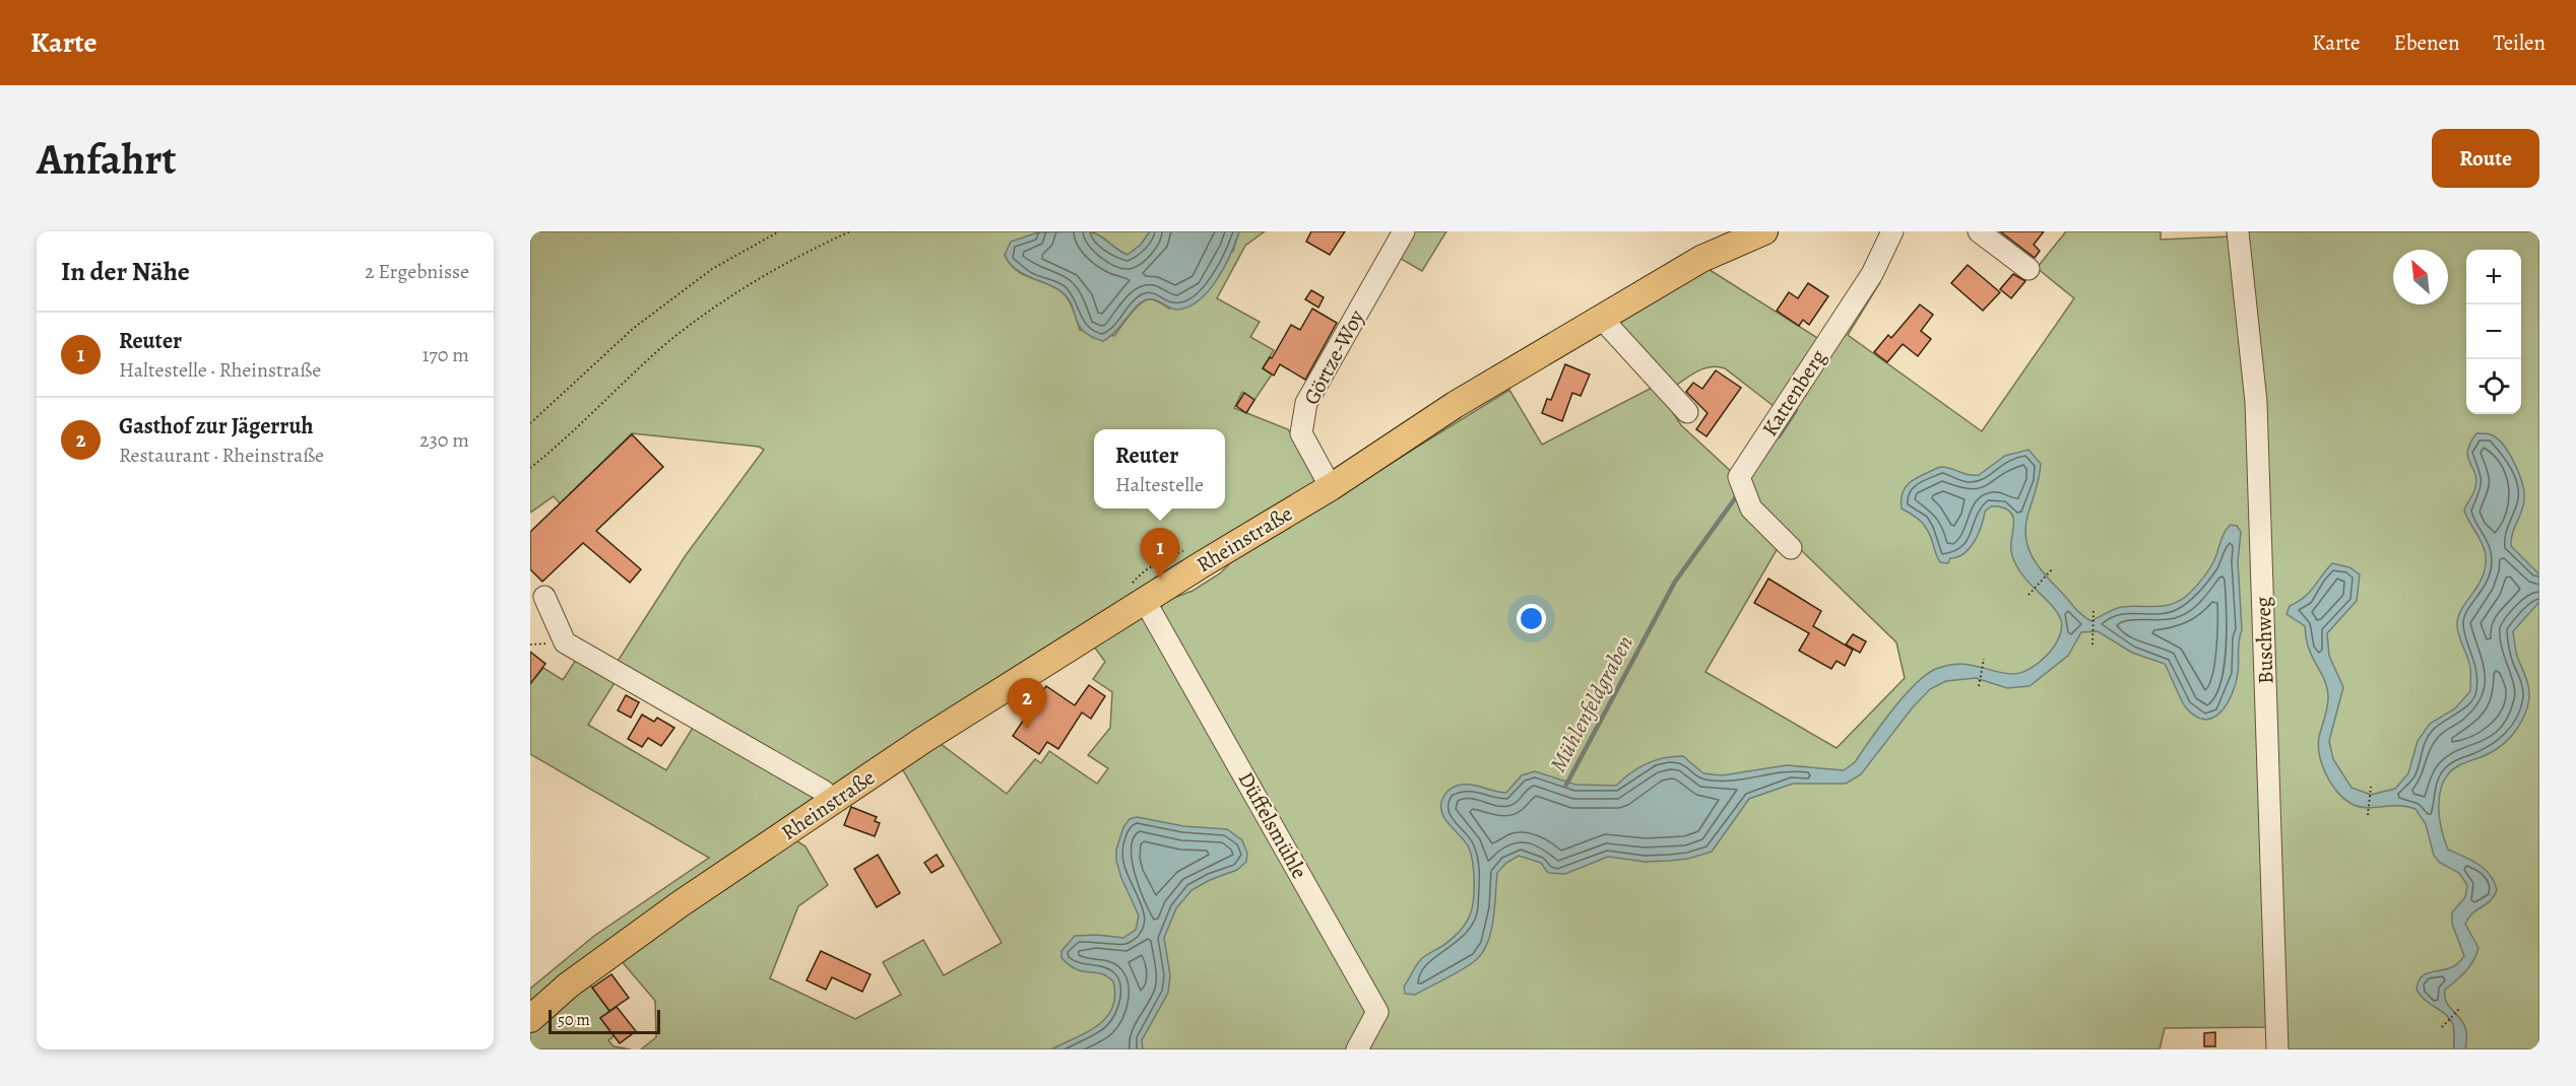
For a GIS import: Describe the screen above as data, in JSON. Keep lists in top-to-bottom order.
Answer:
{
  "streets": {
    "main road": ["Rheinstraße"],
    "street": [
      "Görtze-Woy",
      "Kattenberg",
      "Buschweg",
      "Düffelsmühle"
    ]
  },
  "crossings": [
    ["Görtze-Woy", "Rheinstraße"],
    ["Rheinstraße", "Düffelsmühle"]
  ],
  "water": ["Mühlenfeldgraben"],
  "scale_bar": "50 m",
  "north": "top left",
  "page": {
    "header": "Karte",
    "nav": ["Karte", "Ebenen", "Teilen"],
    "buttons": "Route",
    "title": "Anfahrt",
    "heading": ["In der Nähe", "2 Ergebnisse"],
    "map_buttons": ["+", "−"],
    "list": [
      {
        "mark": "1",
        "name": "Reuter",
        "note": "Haltestelle · Rheinstraße",
        "value": "170 m"
      },
      {
        "mark": "2",
        "name": "Gasthof zur Jägerruh",
        "note": "Restaurant · Rheinstraße",
        "value": "230 m"
      }
    ],
    "popup": ["Reuter", "Haltestelle"],
    "pins": ["1", "2"],
    "scale": "50 m"
  }
}
